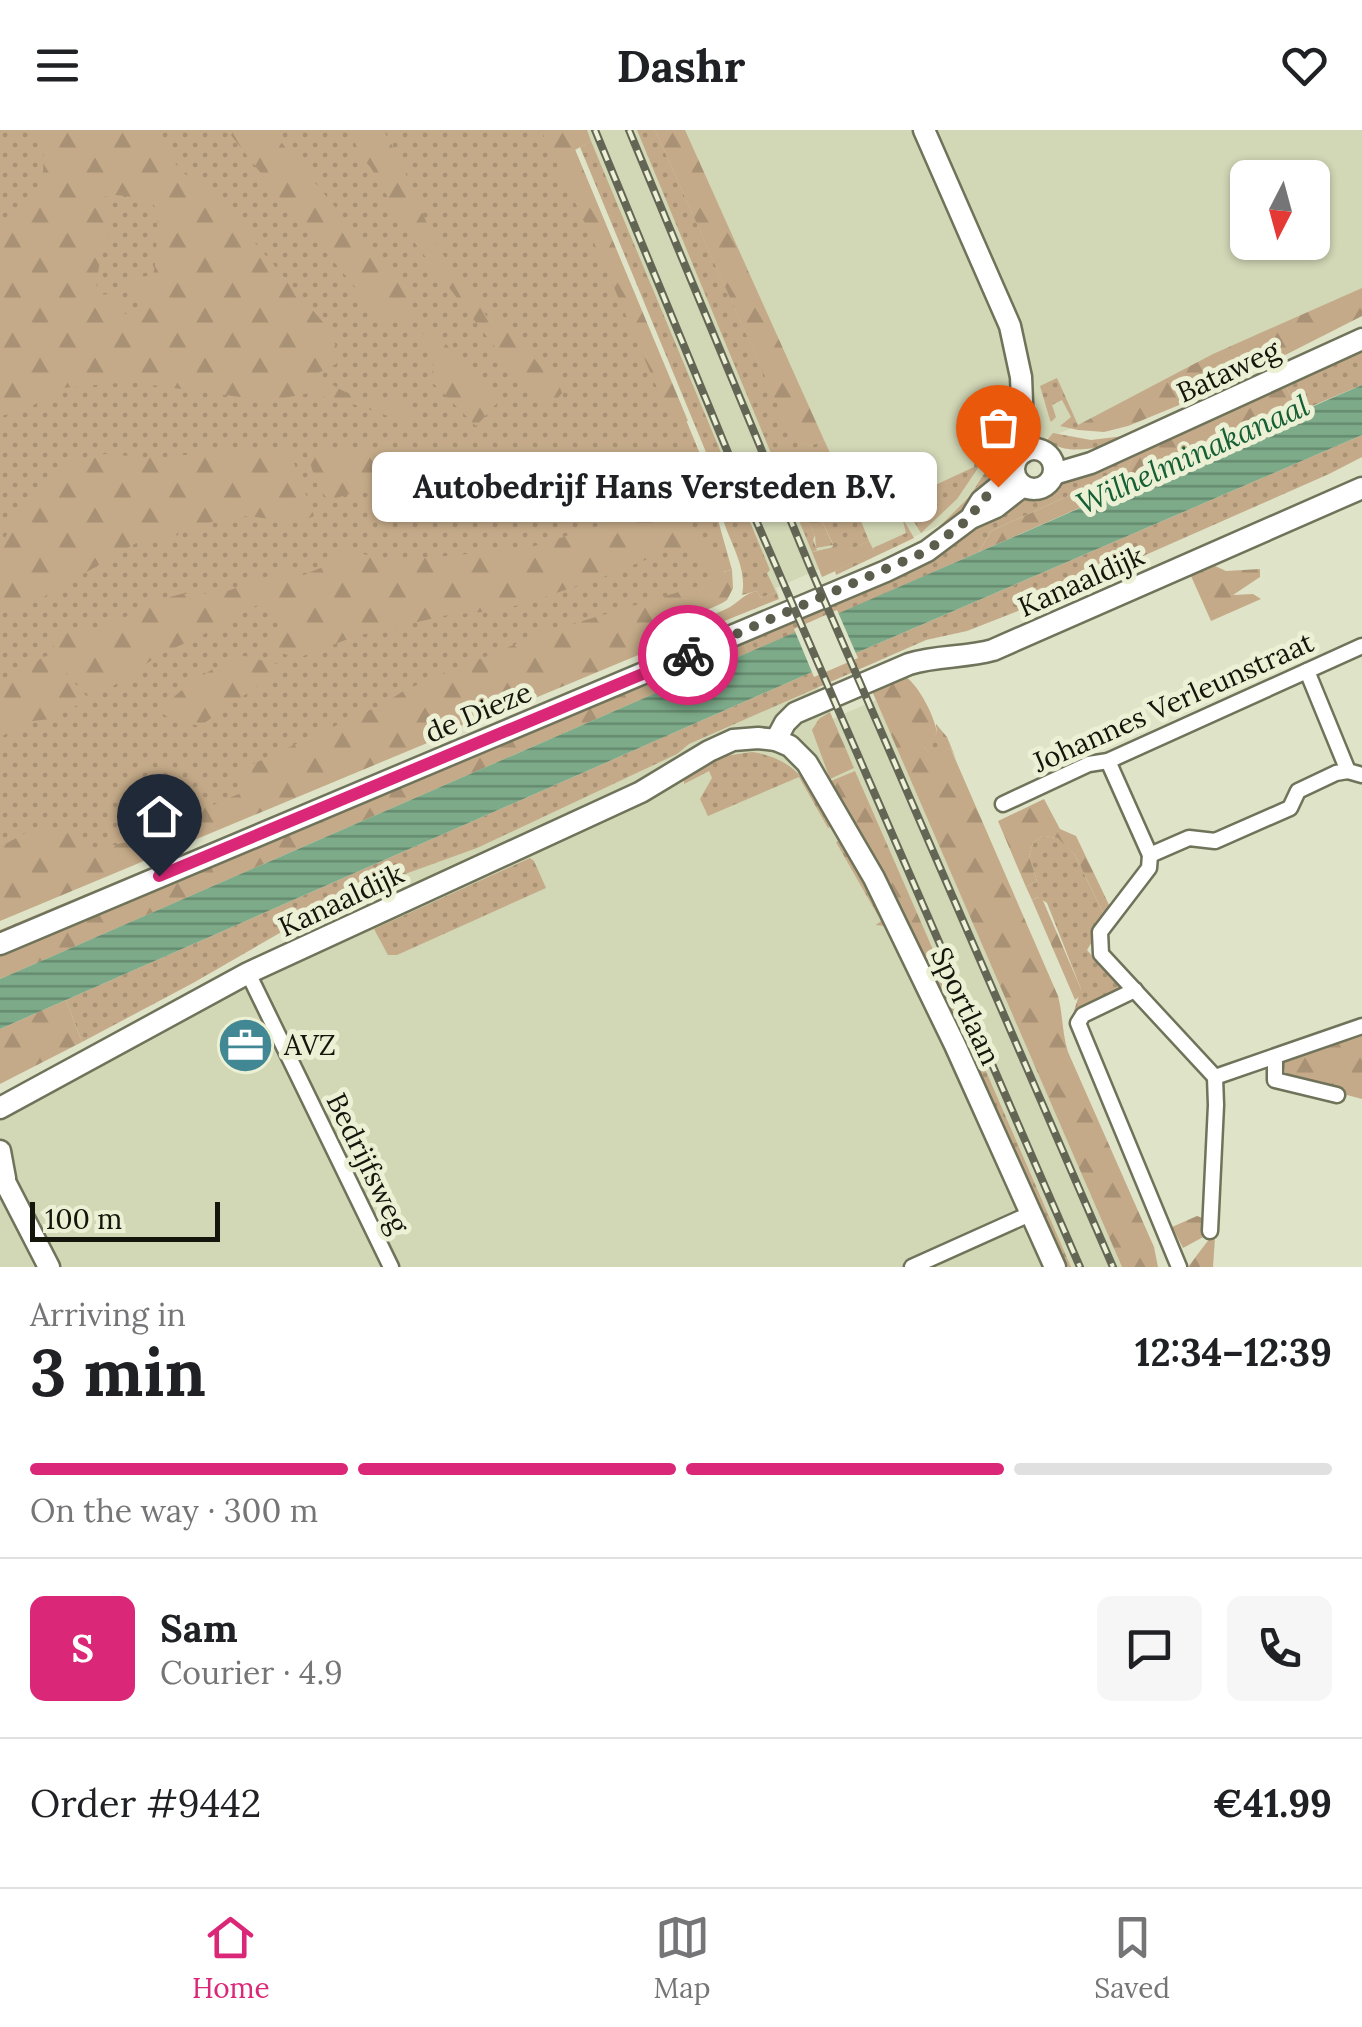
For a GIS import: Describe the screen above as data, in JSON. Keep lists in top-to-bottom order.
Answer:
{
  "streets": {
    "street": [
      "Bataweg",
      "Kanaaldijk",
      "Johannes Verleunstraat",
      "de Dieze",
      "Sportlaan",
      "Bedrijfsweg"
    ]
  },
  "crossings": [
    ["Bataweg", "de Dieze"],
    ["Kanaaldijk", "Sportlaan"],
    ["Kanaaldijk", "Bedrijfsweg"]
  ],
  "water": ["Wilhelminakanaal"],
  "places": {
    "other": ["Autobedrijf Hans Versteden B.V."],
    "office": ["AVZ"]
  },
  "scale_bar": "100 m",
  "north": "bottom",
  "page": {
    "header": "Dashr",
    "bubble": "Autobedrijf Hans Versteden B.V.",
    "scale": "100 m",
    "heading": ["3 min", "Arriving in", "12:34–12:39"],
    "panel": [
      "Sam",
      "Courier · 4.9",
      "Order #9442",
      "€41.99"
    ],
    "bar": "On the way · 300 m",
    "round": "S",
    "tabs": ["Home", "Map", "Saved"]
  }
}
